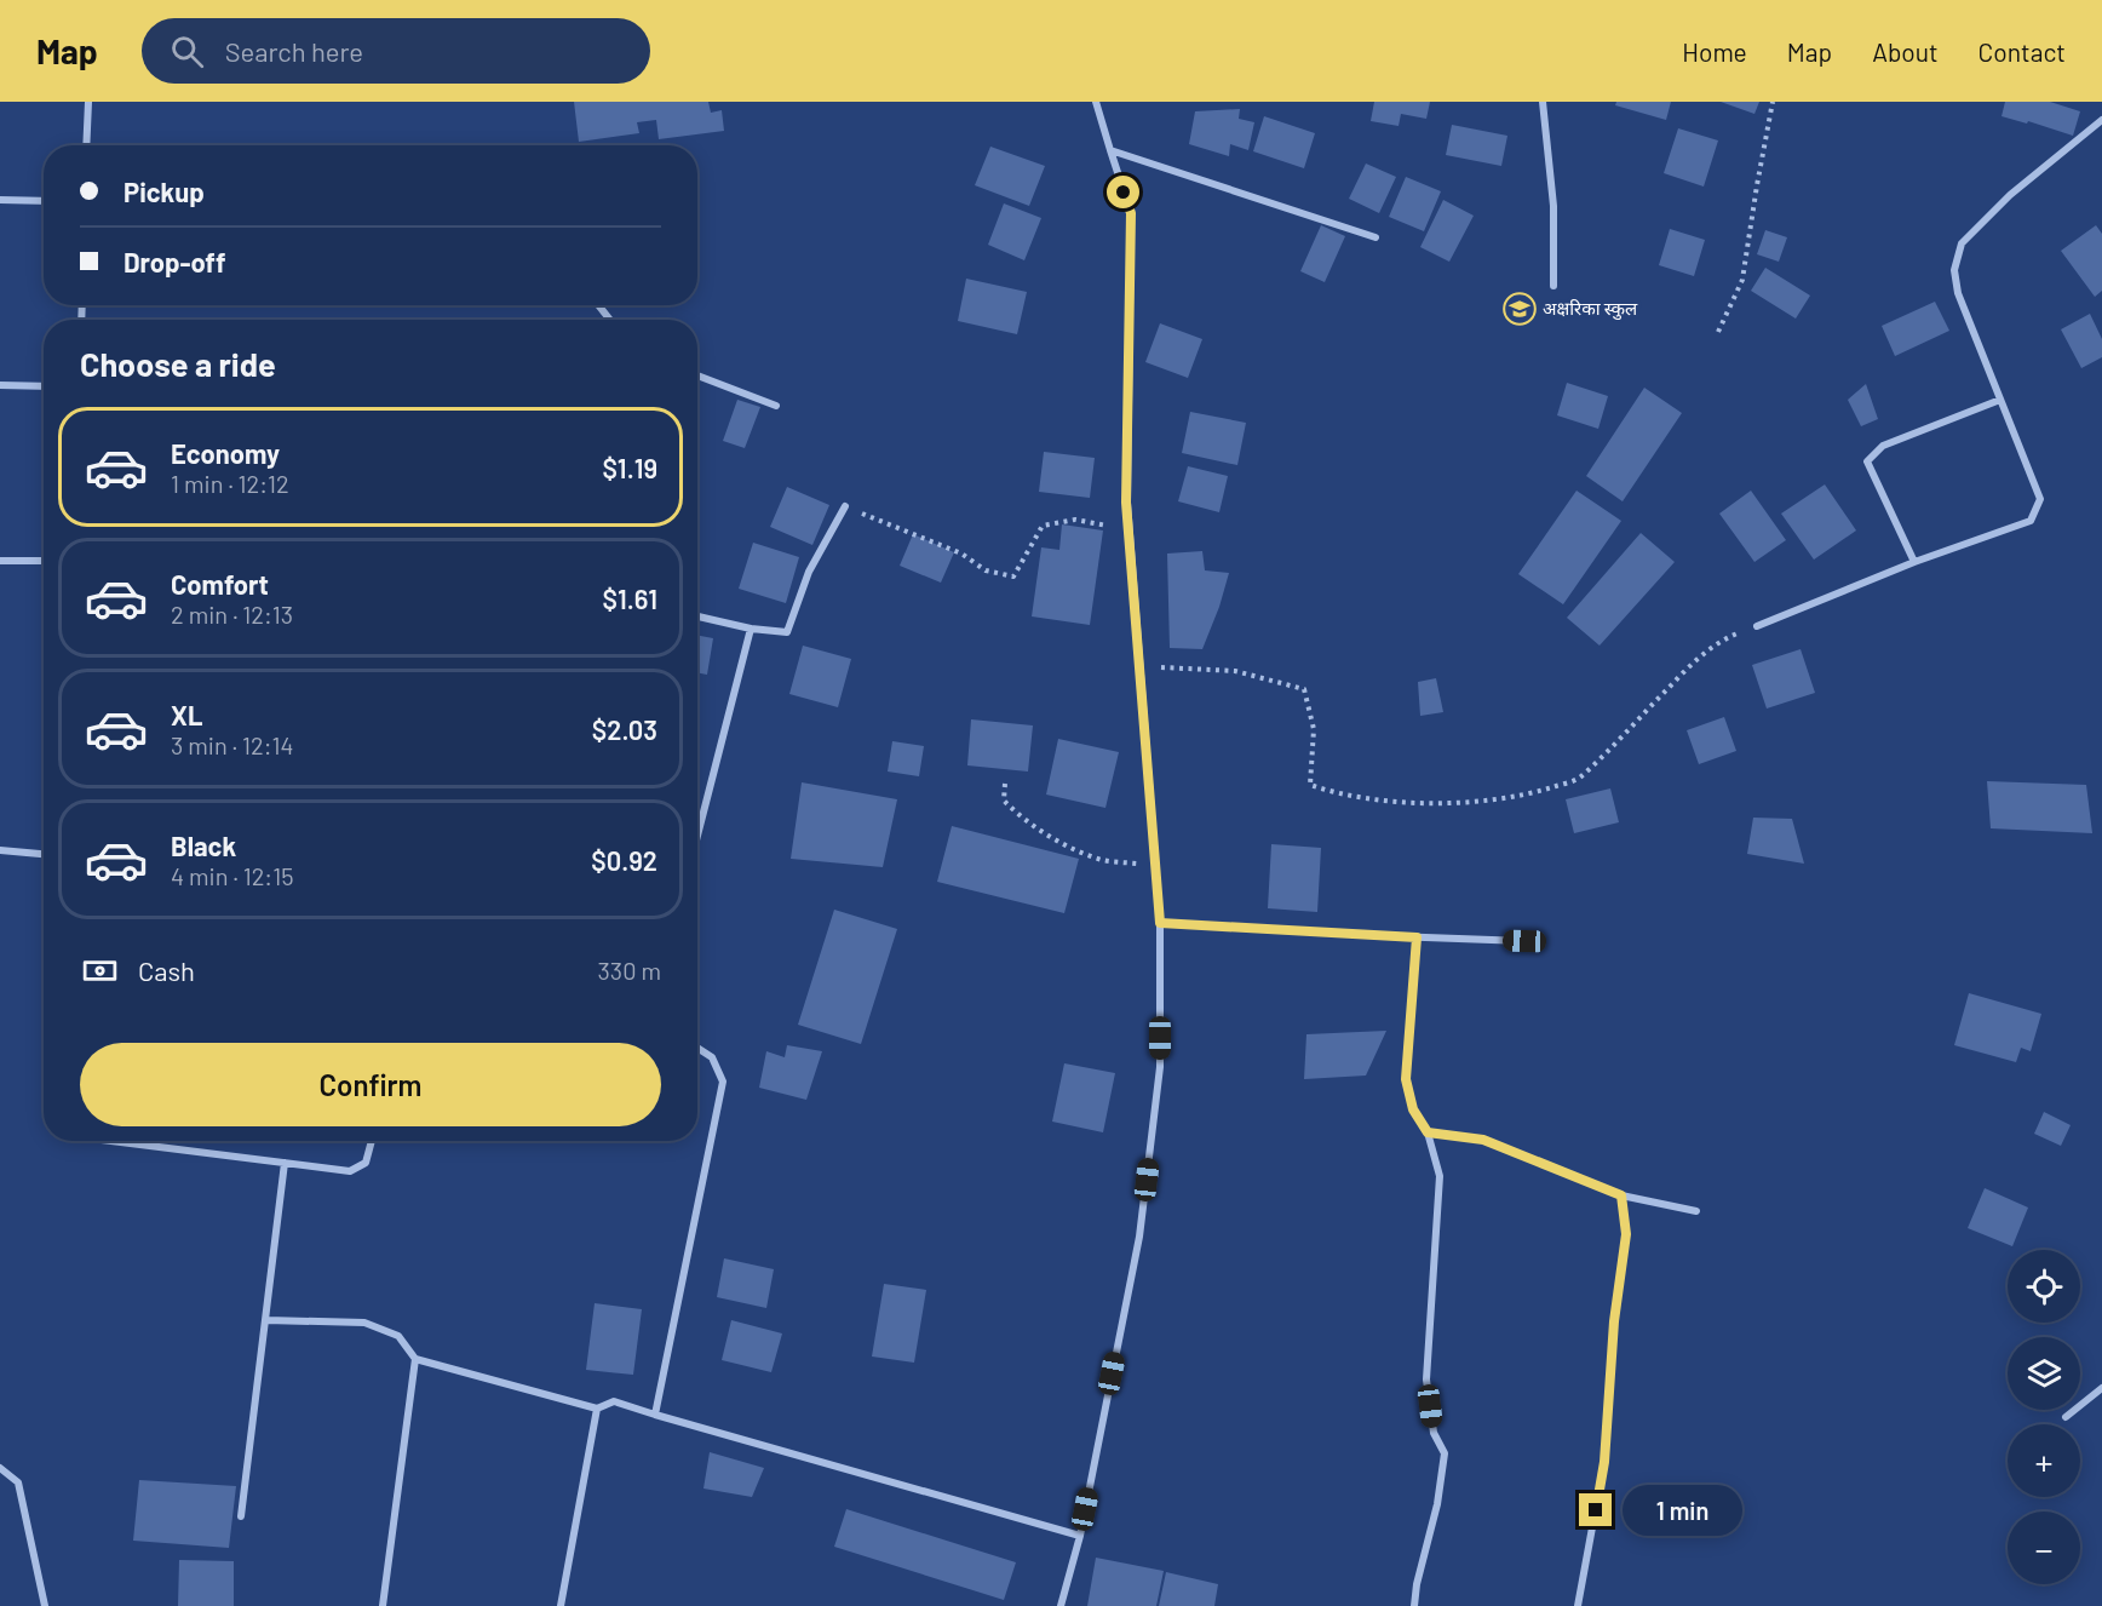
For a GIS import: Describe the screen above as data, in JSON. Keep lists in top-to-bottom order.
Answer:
{
  "places": {
    "school or university": ["अक्षरिका स्कुल"]
  },
  "page": {
    "header": "Map",
    "search": "Search here",
    "nav": [
      "Home",
      "Map",
      "About",
      "Contact"
    ],
    "banner": ["Pickup", "Drop-off"],
    "heading": "Choose a ride",
    "list": [
      {
        "name": "Economy",
        "note": "1 min · 12:12",
        "value": "$1.19"
      },
      {
        "name": "Comfort",
        "note": "2 min · 12:13",
        "value": "$1.61"
      },
      {
        "name": "XL",
        "note": "3 min · 12:14",
        "value": "$2.03"
      },
      {
        "name": "Black",
        "note": "4 min · 12:15",
        "value": "$0.92"
      }
    ],
    "pay": ["Cash", "330 m"],
    "buttons": "Confirm",
    "map_buttons": ["+", "−"],
    "bubble": "1 min"
  }
}
